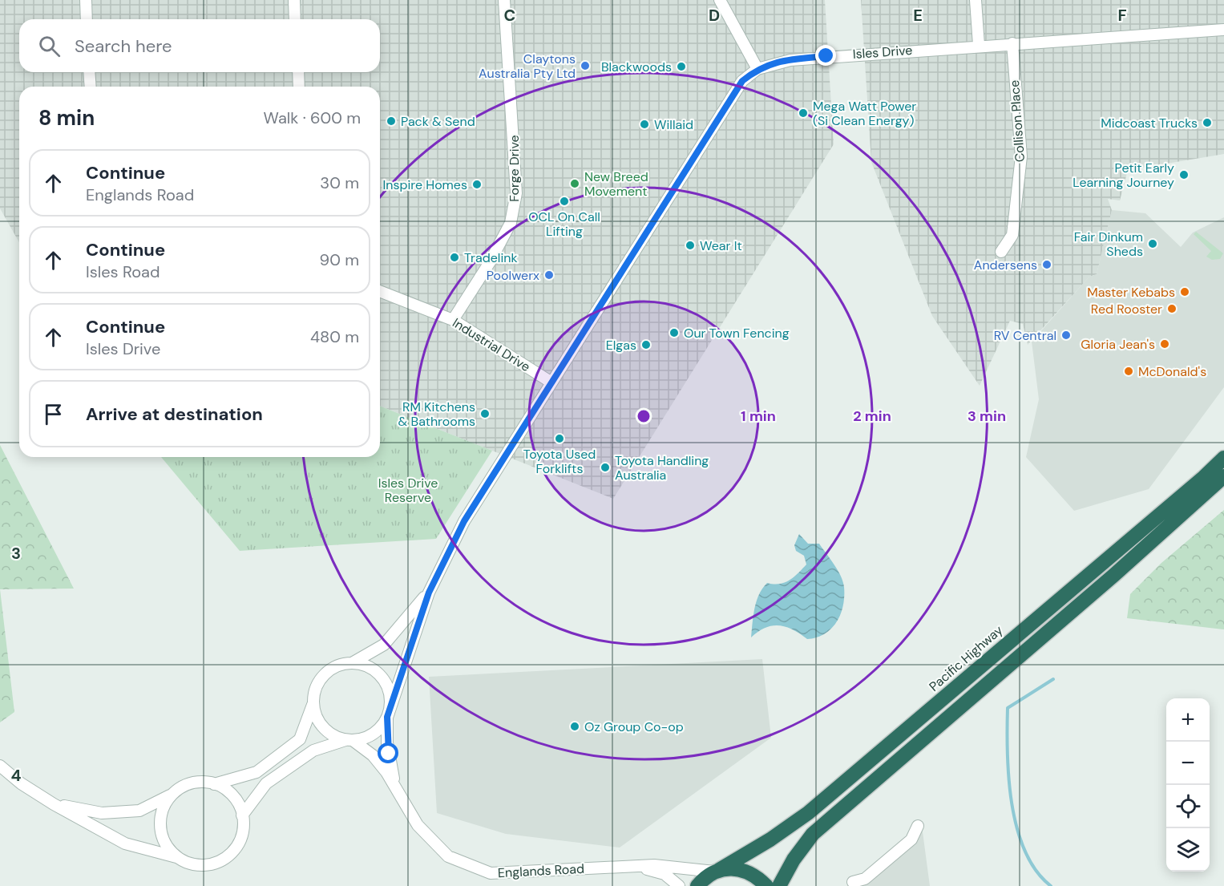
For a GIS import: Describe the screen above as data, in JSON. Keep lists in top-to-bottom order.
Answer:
{
  "streets": {
    "highway": ["Pacific Highway"],
    "street": [
      "Isles Drive",
      "Collison Place",
      "Forge Drive",
      "Industrial Drive",
      "Englands Road"
    ]
  },
  "crossings": [
    ["Isles Drive", "Collison Place"],
    ["Isles Drive", "Industrial Drive"],
    ["Forge Drive", "Industrial Drive"],
    ["Pacific Highway", "Englands Road"]
  ],
  "parks": ["Isles Drive Reserve"],
  "places": [
    "Claytons Australia Pty Ltd",
    "Blackwoods",
    "Mega Watt Power (Si Clean Energy)",
    "Pack & Send",
    "Midcoast Trucks",
    "Willaid",
    "Petit Early Learning Journey",
    "New Breed Movement",
    "Inspire Homes",
    "OCL On Call Lifting",
    "Fair Dinkum Sheds",
    "Wear It",
    "Tradelink",
    "Andersens",
    "Poolwerx",
    "Master Kebabs",
    "Red Rooster",
    "Our Town Fencing",
    "RV Central",
    "Gloria Jean's",
    "Elgas",
    "McDonald's",
    "RM Kitchens & Bathrooms",
    "Toyota Used Forklifts",
    "Toyota Handling Australia",
    "Oz Group Co-op"
  ],
  "page": {
    "search": "Search here",
    "heading": ["8 min", "Walk · 600 m"],
    "list": [
      ["Continue", "Englands Road", "30 m"],
      ["Continue", "Isles Road", "90 m"],
      ["Continue", "Isles Drive", "480 m"],
      "Arrive at destination"
    ],
    "map_buttons": ["+", "−"]
  },
  "grid": {
    "columns": [
      "C",
      "D",
      "E",
      "F"
    ],
    "rows": ["3", "4"]
  },
  "rings": ["1 min", "2 min", "3 min"]
}
